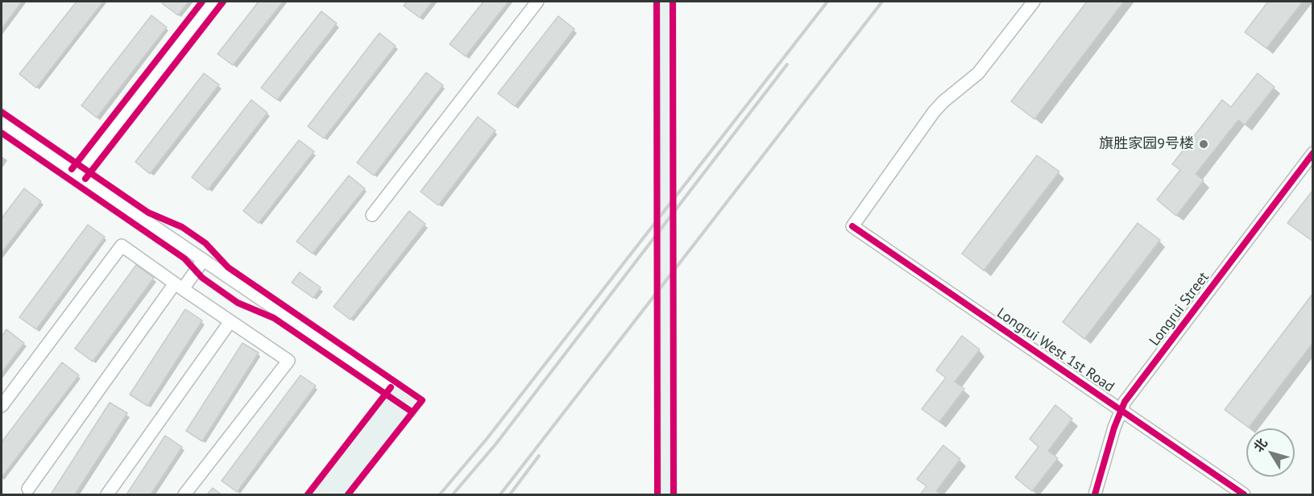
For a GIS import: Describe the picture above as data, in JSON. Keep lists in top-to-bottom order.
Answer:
{
  "streets": {
    "street": ["Longrui Street", "Longrui West 1st Road"]
  },
  "crossings": [
    ["Longrui Street", "Longrui West 1st Road"]
  ],
  "places": ["旗胜家园9号楼"],
  "north": "top left"
}
